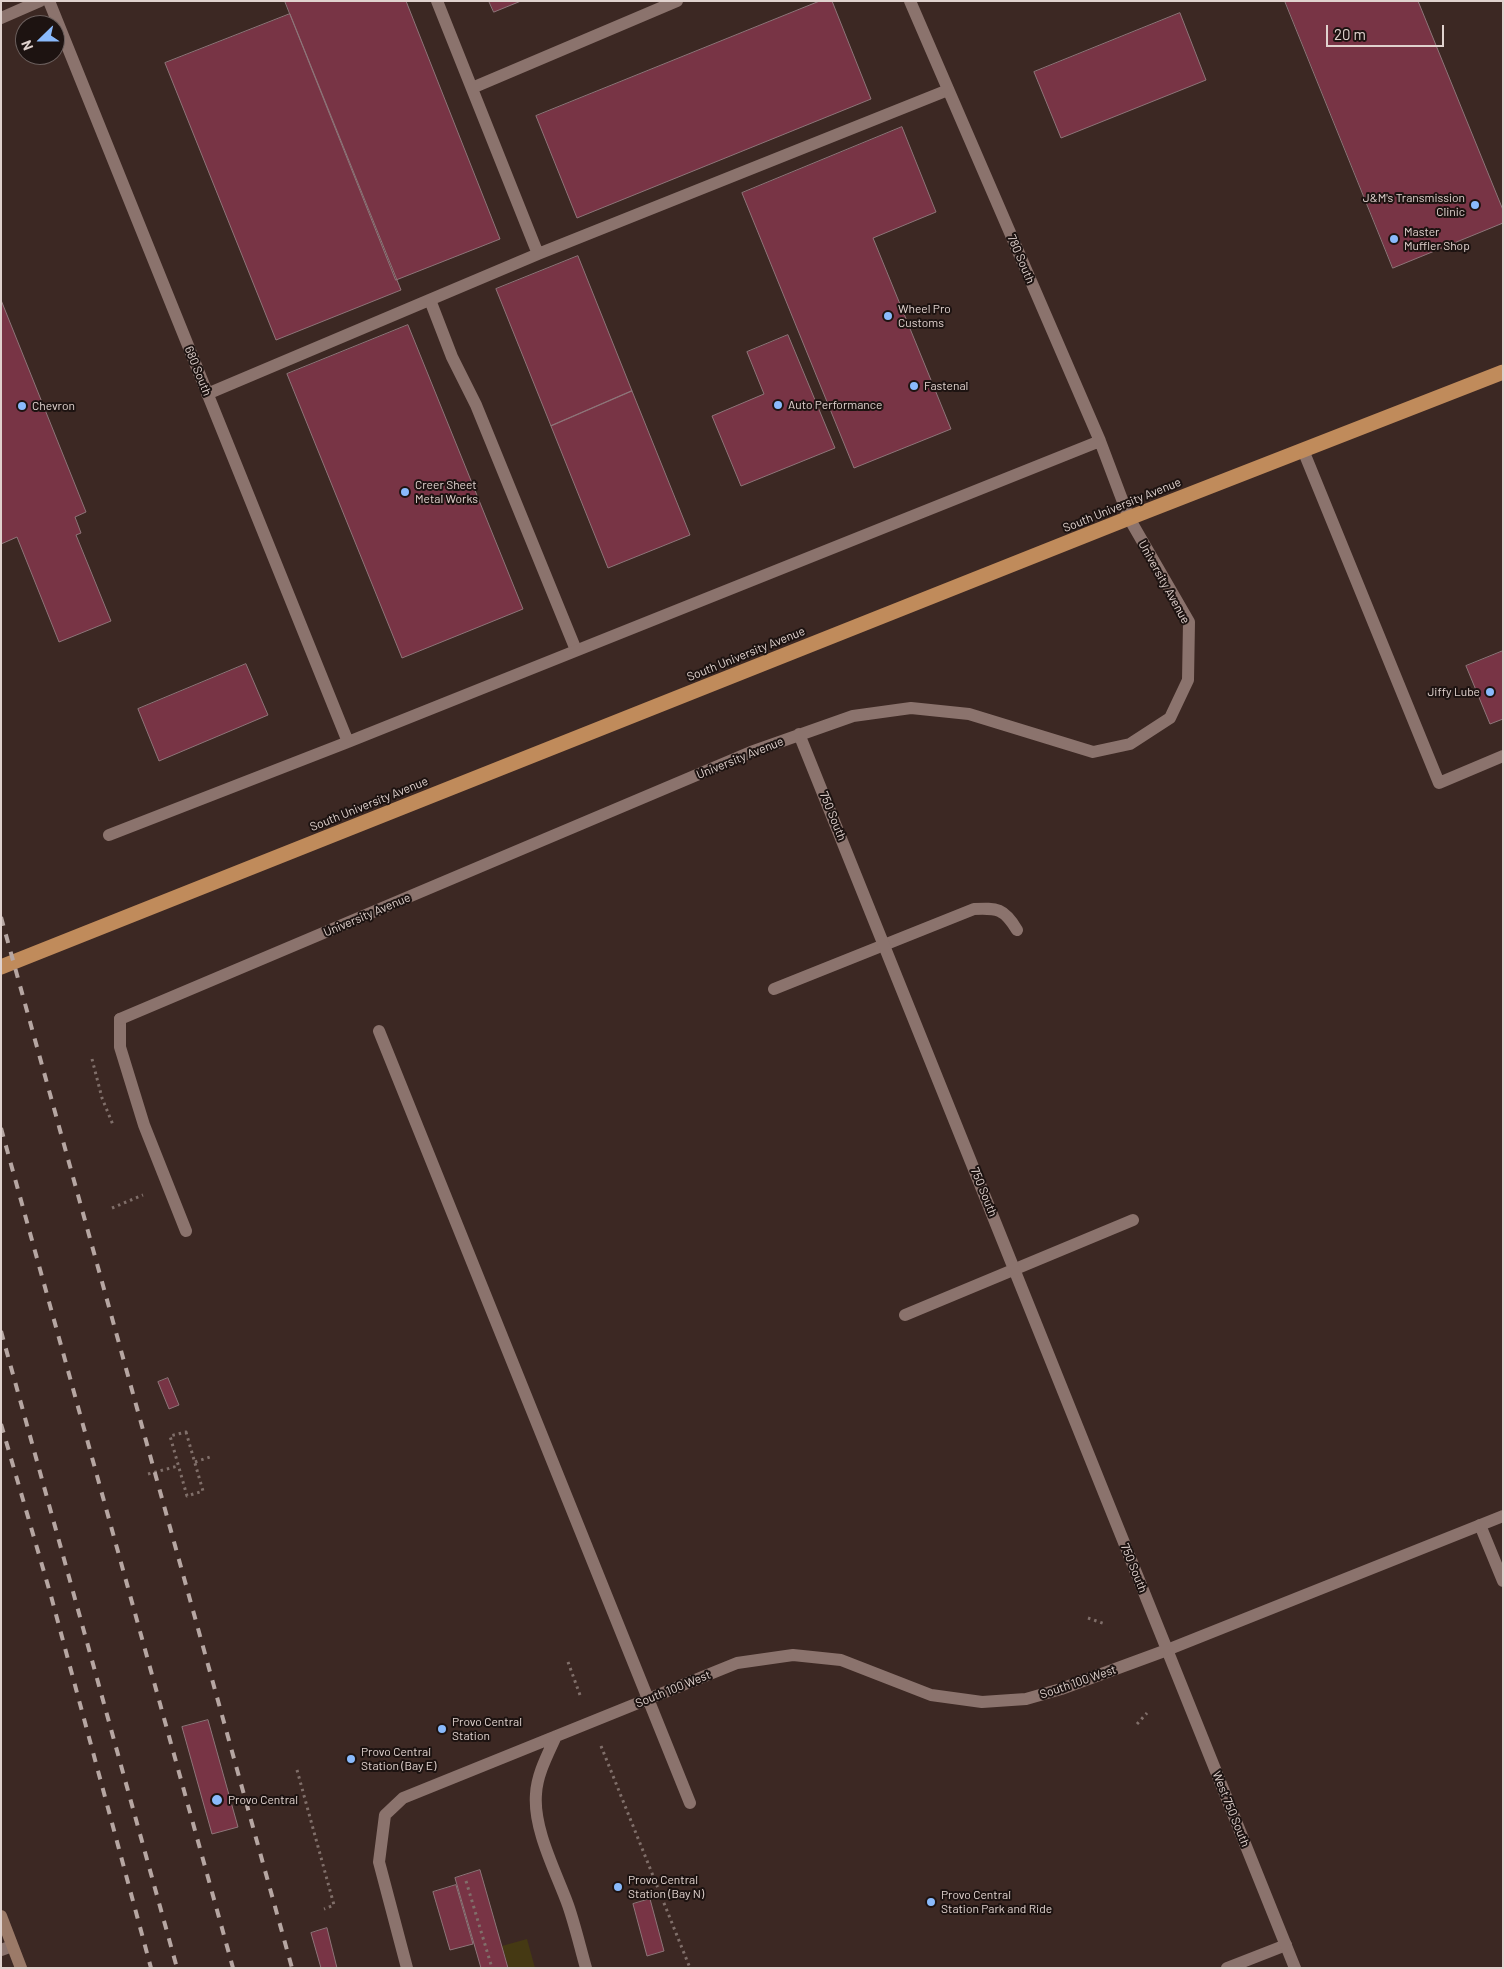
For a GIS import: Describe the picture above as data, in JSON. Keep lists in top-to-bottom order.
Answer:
{
  "streets": {
    "highway": ["South University Avenue"],
    "street": [
      "780 South",
      "680 South",
      "University Avenue",
      "750 South",
      "South 100 West",
      "West 750 South"
    ]
  },
  "crossings": [
    ["780 South", "South University Avenue"],
    ["780 South", "University Avenue"],
    ["South University Avenue", "University Avenue"],
    ["University Avenue", "750 South"],
    ["750 South", "South 100 West"],
    ["750 South", "West 750 South"],
    ["South 100 West", "West 750 South"]
  ],
  "places": [
    "J&M's Transmission Clinic",
    "Master Muffler Shop",
    "Wheel Pro Customs",
    "Fastenal",
    "Auto Performance",
    "Chevron",
    "Creer Sheet Metal Works",
    "Jiffy Lube",
    "Provo Central Station",
    "Provo Central Station (Bay E)",
    "Provo Central",
    "Provo Central Station (Bay N)",
    "Provo Central Station Park and Ride"
  ],
  "scale_bar": "20 m",
  "north": "left"
}
